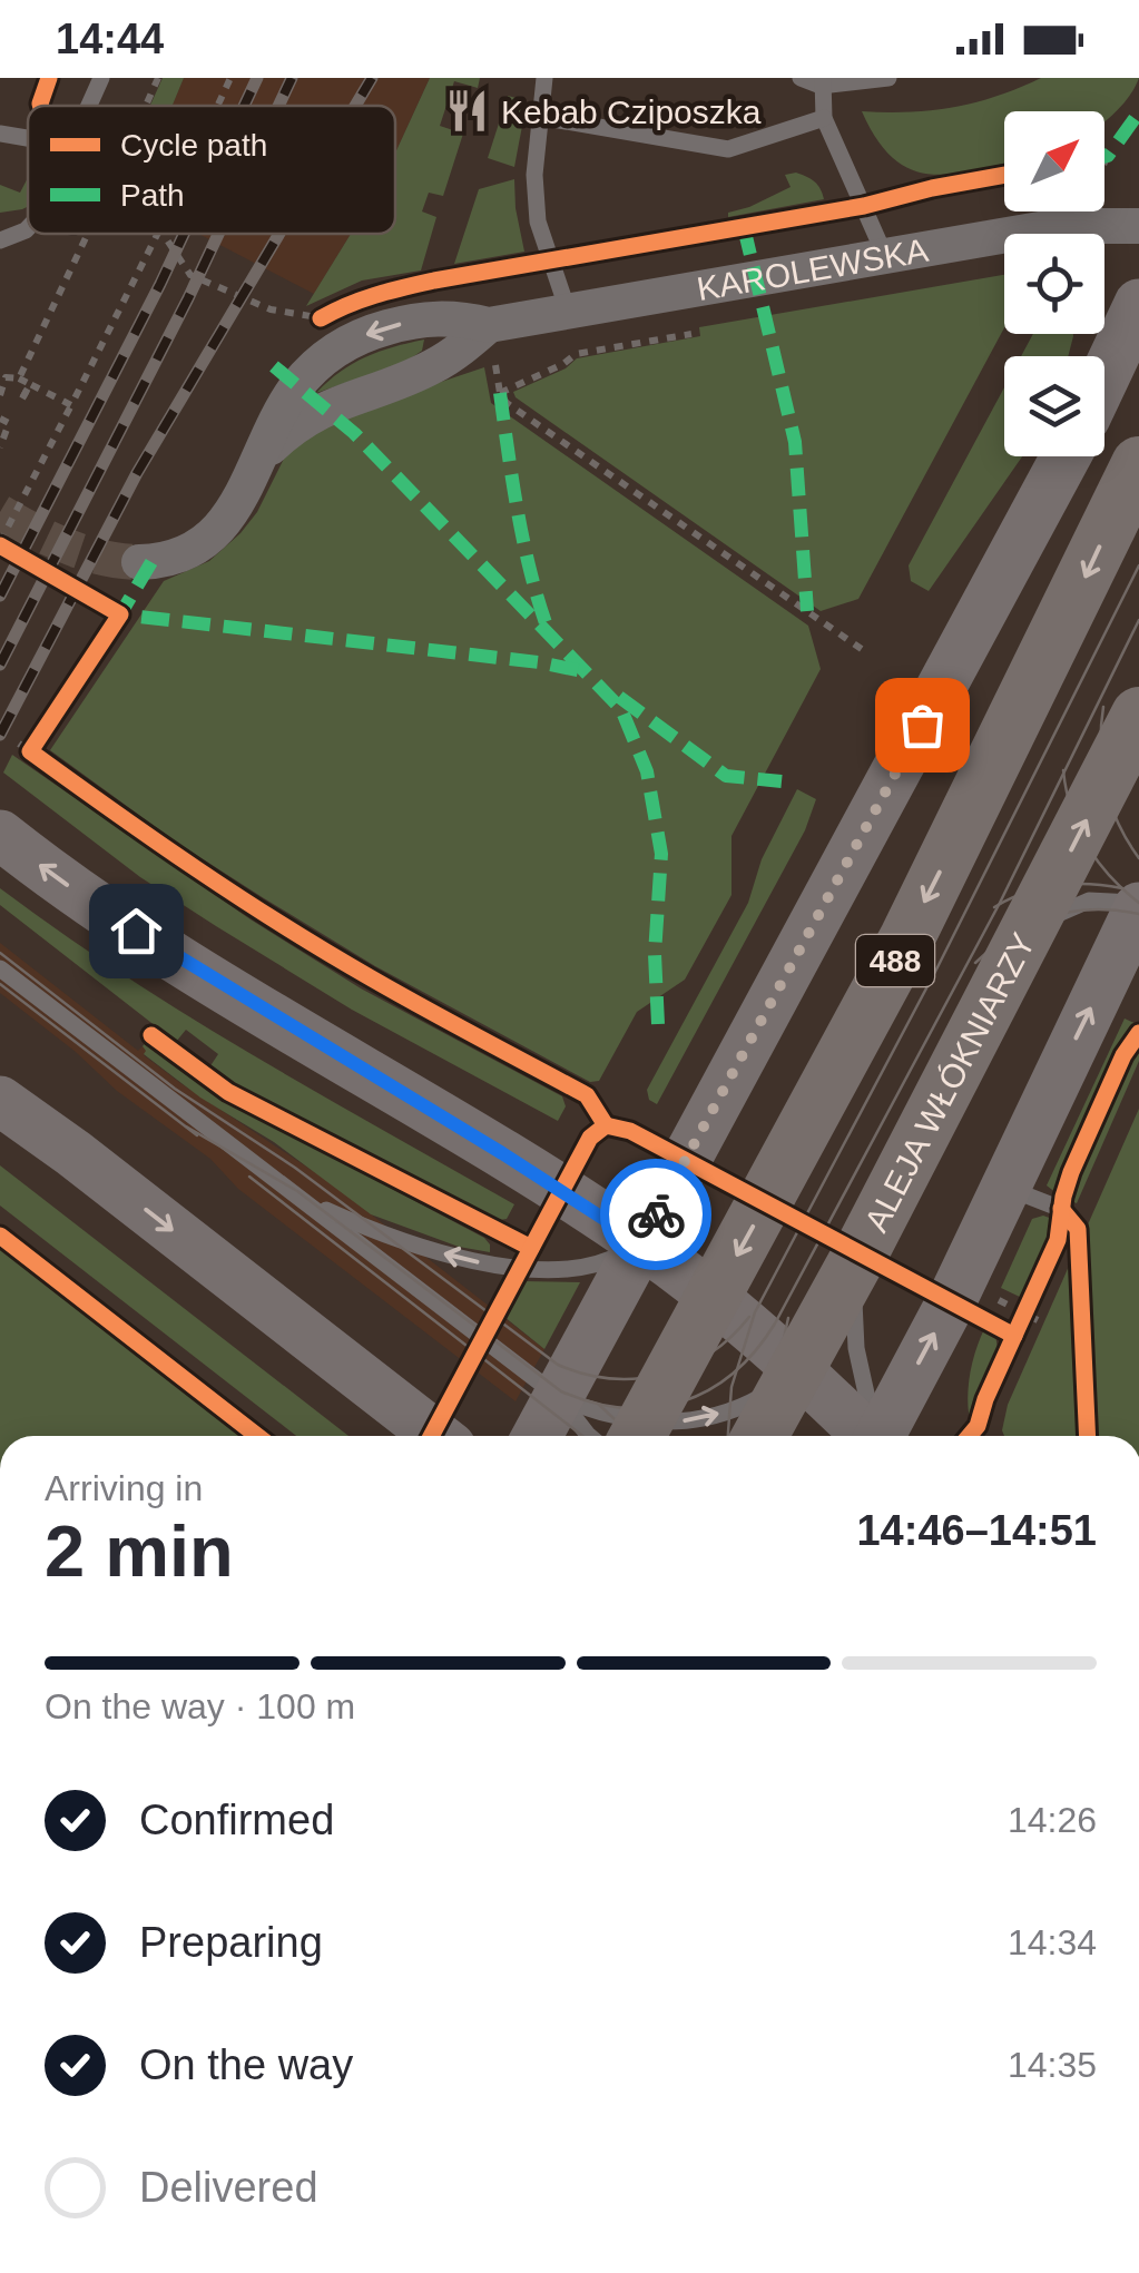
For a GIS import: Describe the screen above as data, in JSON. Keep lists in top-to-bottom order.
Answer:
{
  "streets": {
    "main road": ["488", "ALEJA WŁÓKNIARZY"],
    "street": ["KAROLEWSKA"]
  },
  "places": {
    "restaurant": ["Kebab Cziposzka"]
  },
  "legend": ["Cycle path", "Path"],
  "north": "top right",
  "page": {
    "status": "14:44",
    "heading": ["2 min", "Arriving in", "14:46–14:51"],
    "bar": "On the way · 100 m",
    "list": [
      ["Confirmed", "14:26"],
      ["Preparing", "14:34"],
      ["On the way", "14:35"],
      "Delivered"
    ]
  }
}
